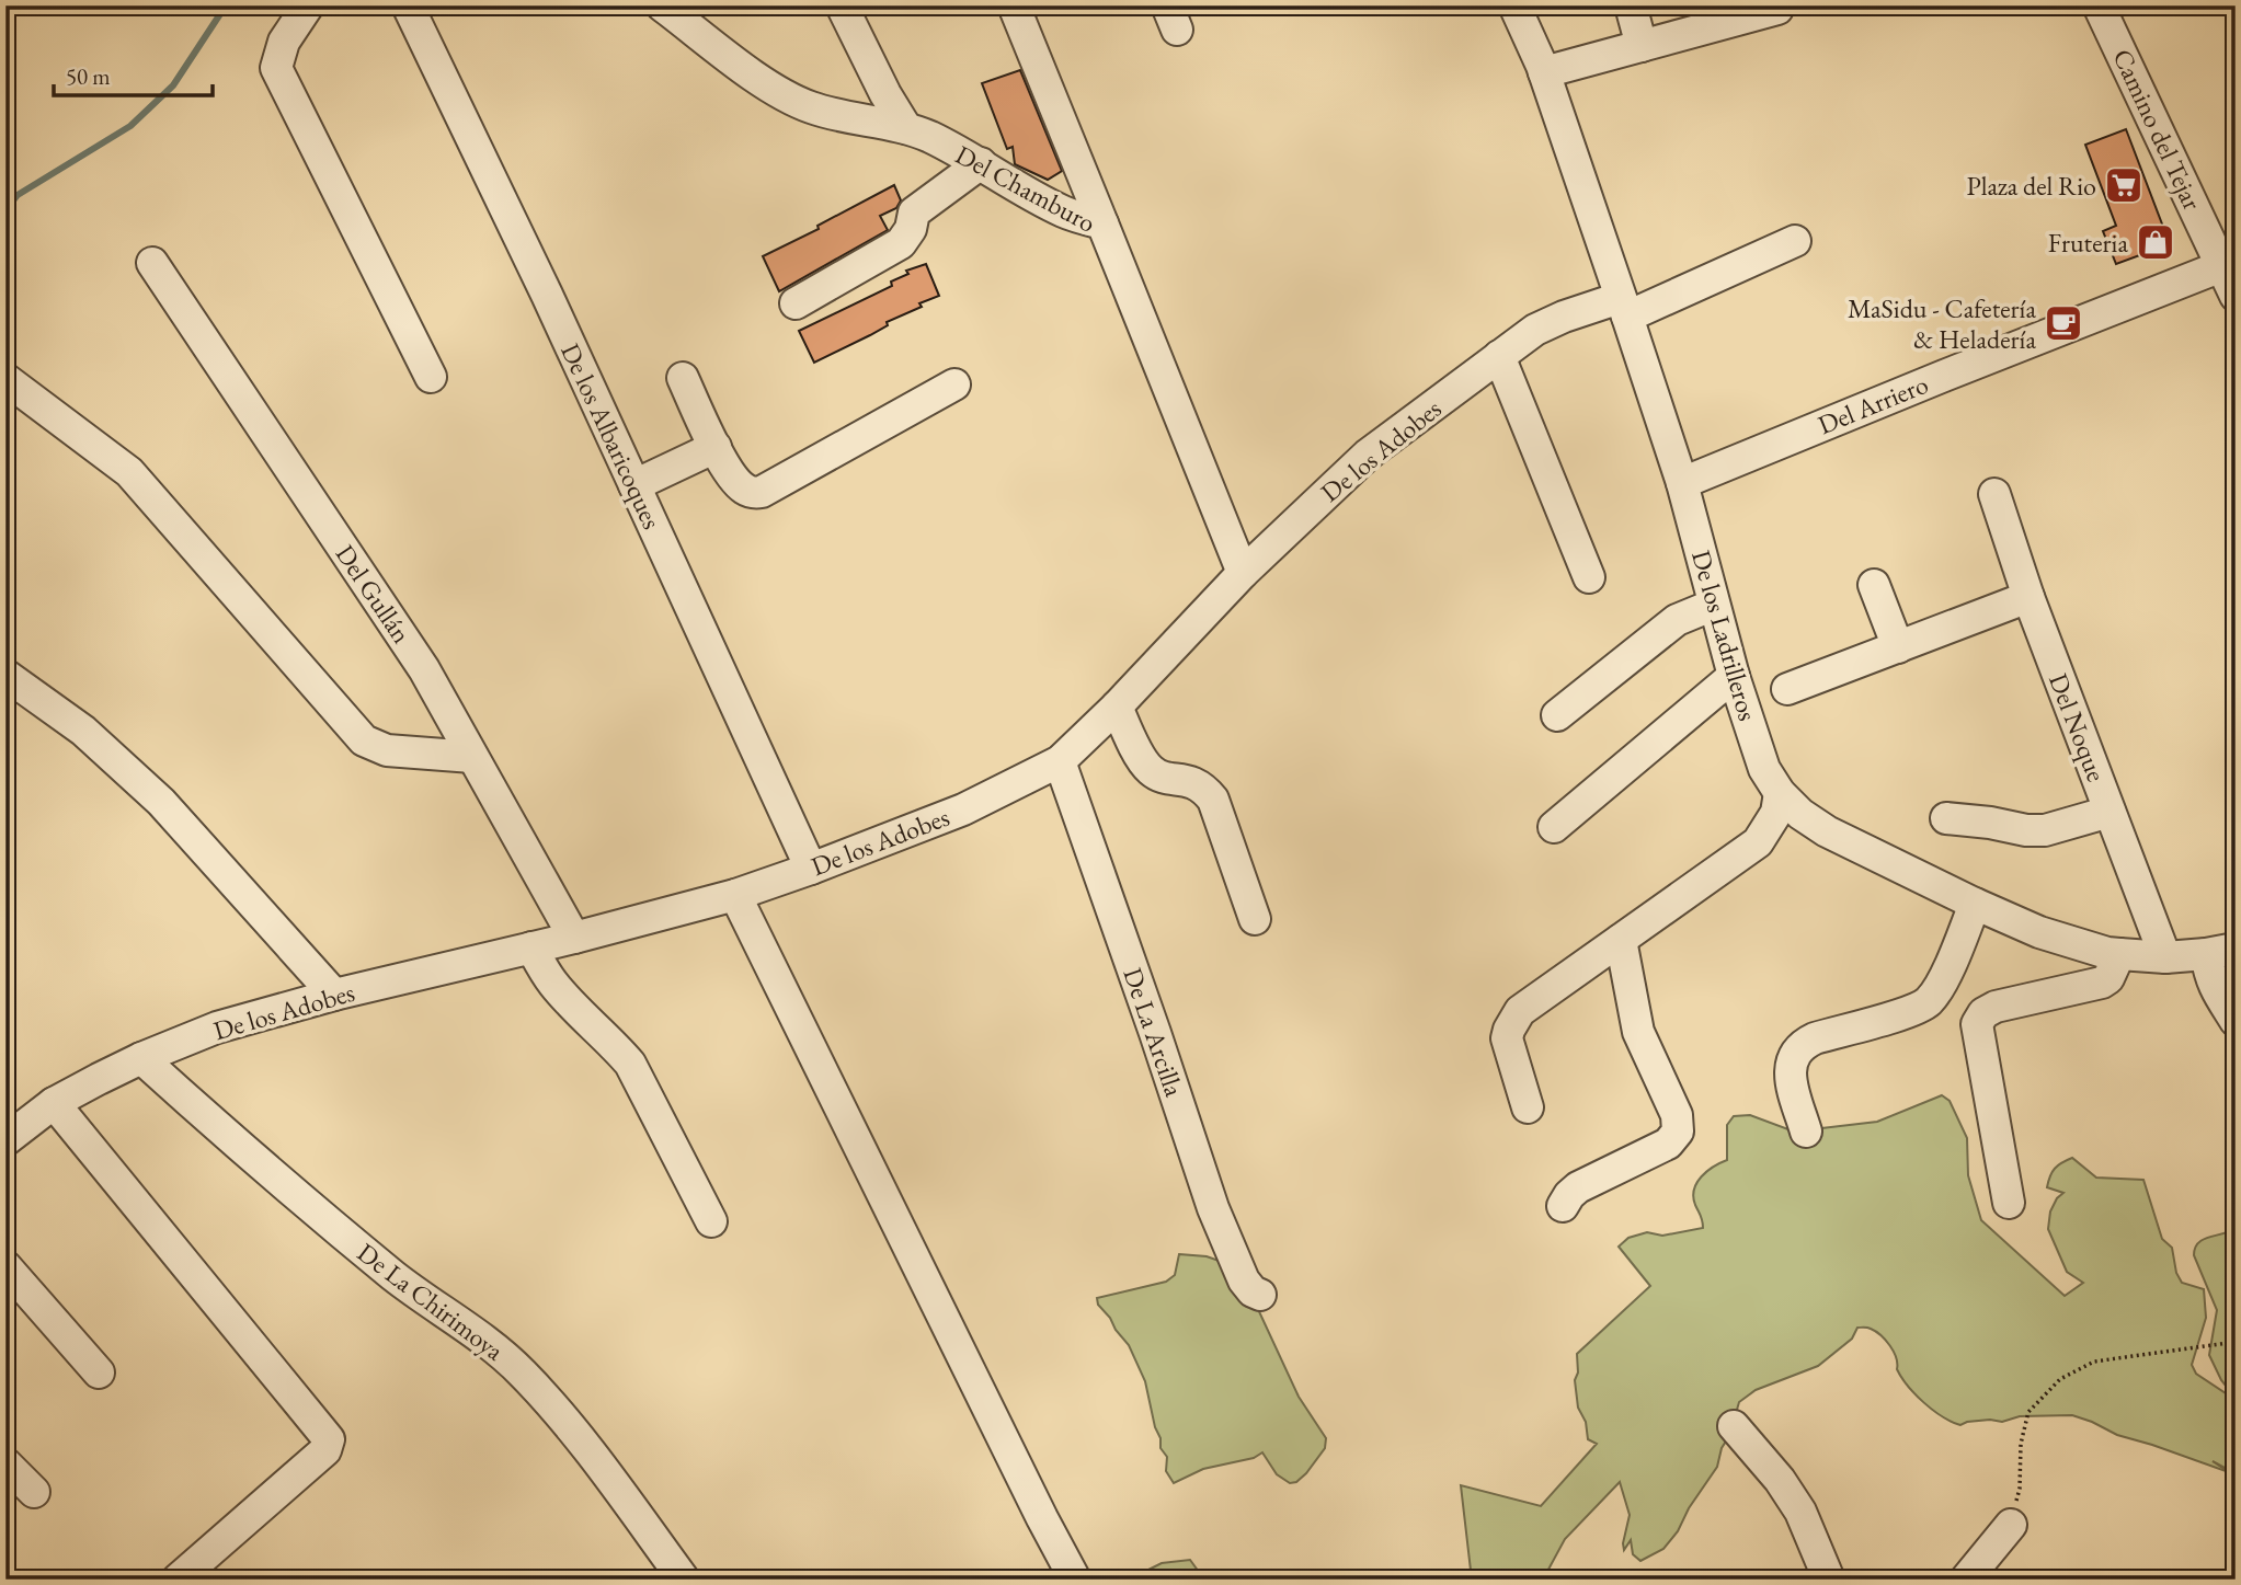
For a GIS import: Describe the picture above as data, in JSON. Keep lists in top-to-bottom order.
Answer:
{
  "streets": {
    "street": [
      "Camino del Tejar",
      "Del Chamburo",
      "Del Arriero",
      "De los Albaricoques",
      "De los Adobes",
      "Del Gullán",
      "De los Ladrilleros",
      "Del Noque",
      "De La Arcilla",
      "De La Chirimoya"
    ]
  },
  "crossings": [
    ["Camino del Tejar", "Del Arriero"],
    ["Del Chamburo", "De los Adobes"],
    ["Del Arriero", "De los Ladrilleros"],
    ["De los Albaricoques", "De los Adobes"],
    ["De los Adobes", "Del Gullán"],
    ["De los Adobes", "De los Ladrilleros"],
    ["De los Adobes", "De La Arcilla"],
    ["De los Adobes", "De La Chirimoya"],
    ["De los Ladrilleros", "Del Noque"]
  ],
  "places": {
    "supermarket": ["Plaza del Rio"],
    "shop": ["Fruteria"],
    "cafe": ["MaSidu - Cafetería & Heladería"]
  },
  "scale_bar": "50 m"
}
